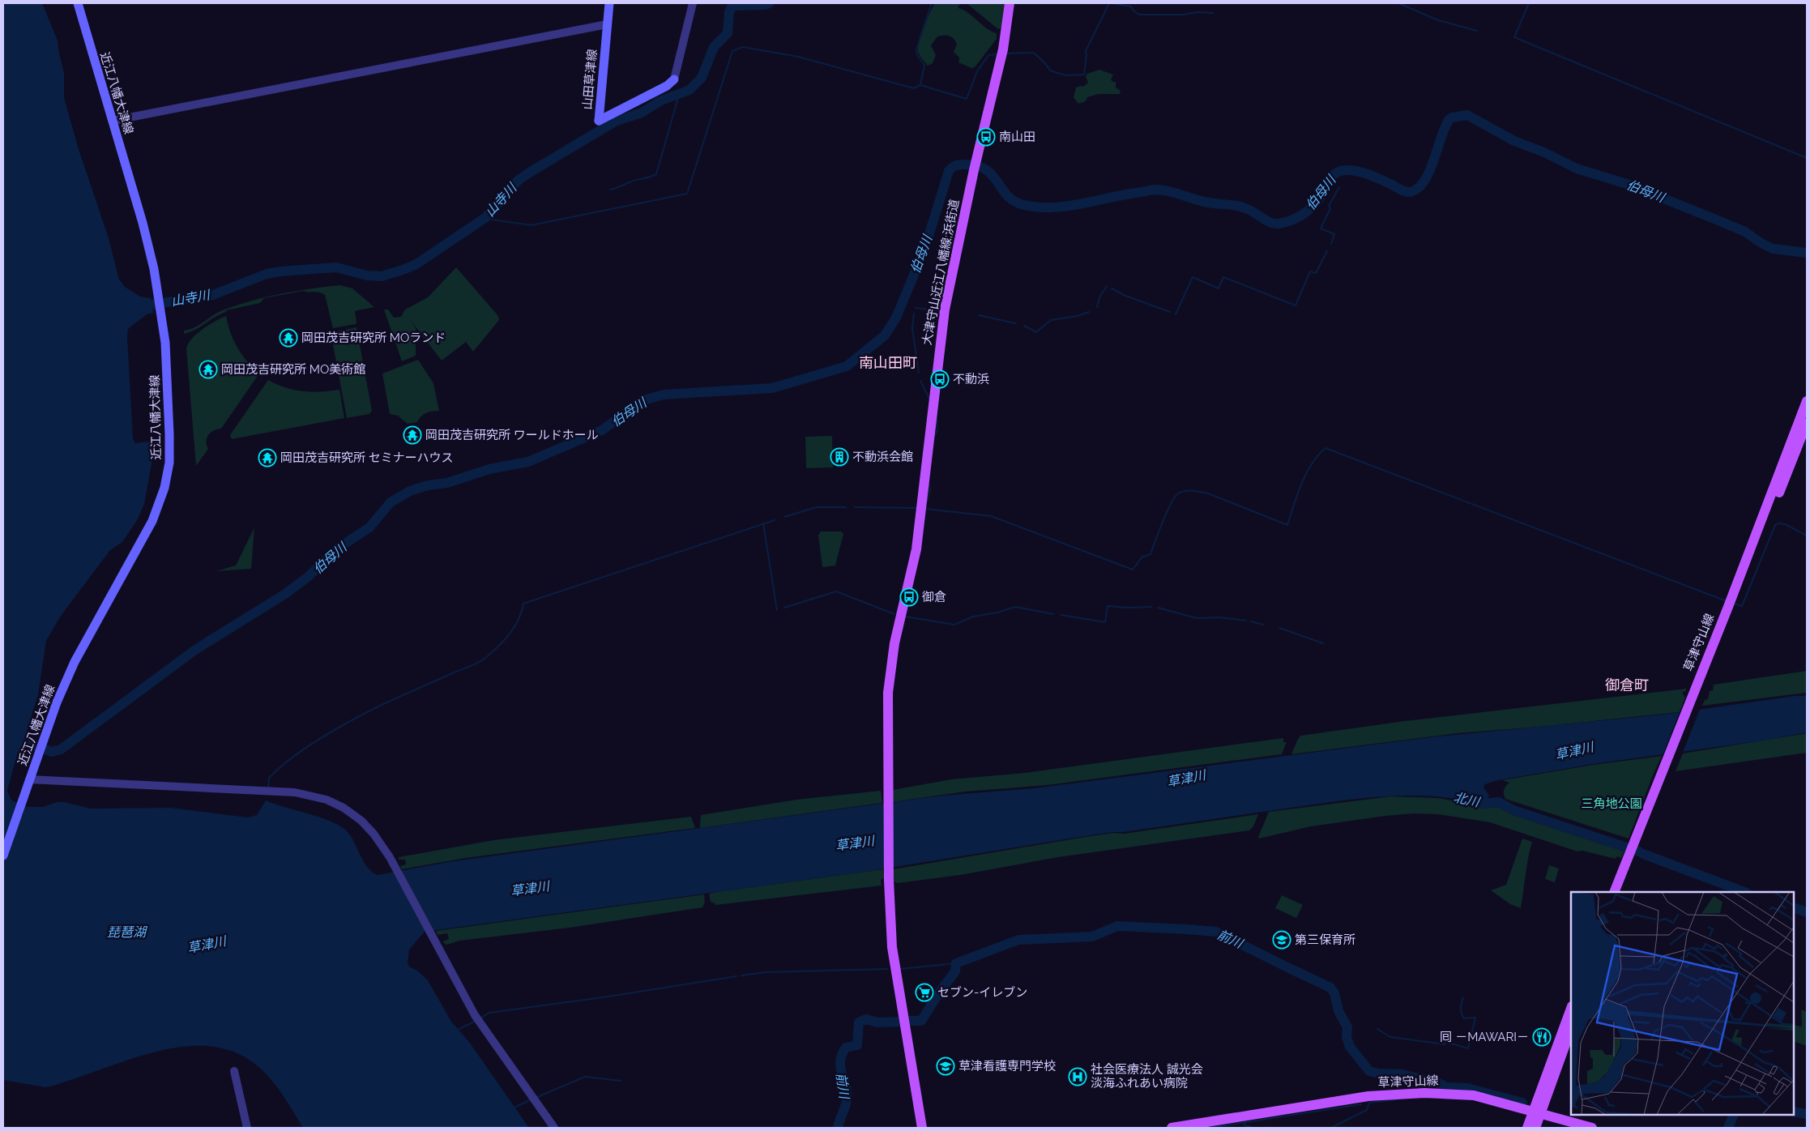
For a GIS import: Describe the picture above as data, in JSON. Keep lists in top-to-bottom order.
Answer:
{
  "streets": {
    "main road": [
      "山田草津線",
      "近江八幡大津線",
      "大津守山近江八幡線;浜街道",
      "草津守山線"
    ]
  },
  "districts": ["南山田町", "御倉町"],
  "water": [
    "伯母川",
    "山寺川",
    "草津川",
    "北川",
    "琵琶湖",
    "前川"
  ],
  "parks": ["三角地公園"],
  "places": {
    "bus stop": ["南山田", "不動浜", "御倉"],
    "temple": [
      "岡田茂吉研究所 MOランド",
      "岡田茂吉研究所 MO美術館",
      "岡田茂吉研究所 ワールドホール",
      "岡田茂吉研究所 セミナーハウス"
    ],
    "building": ["不動浜会館"],
    "school or university": ["第三保育所", "草津看護専門学校"],
    "supermarket": ["セブン-イレブン"],
    "restaurant": ["囘 －MAWARI－"],
    "hospital": ["社会医療法人 誠光会 淡海ふれあい病院"]
  }
}
